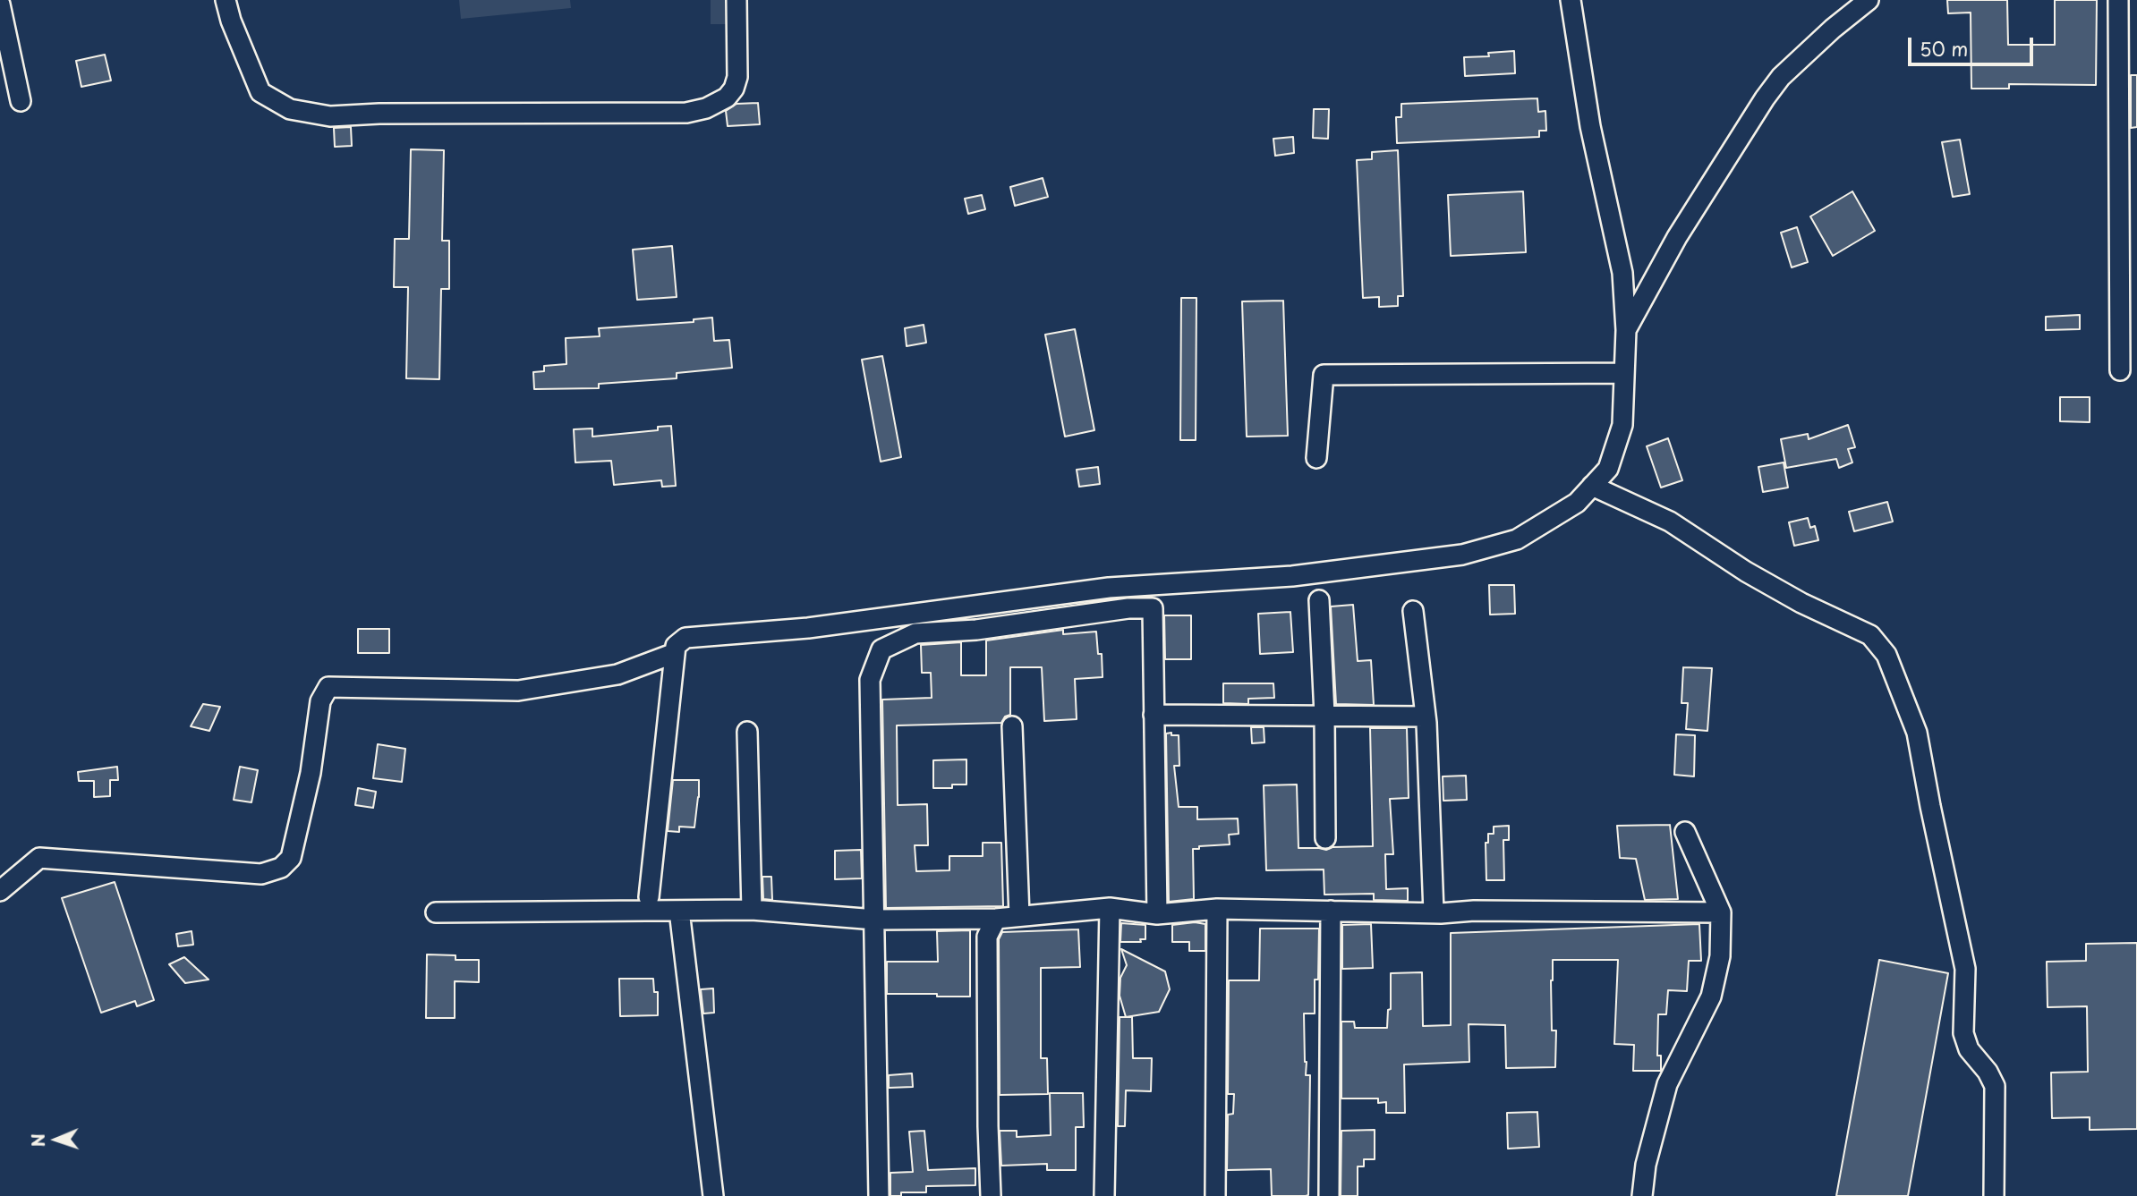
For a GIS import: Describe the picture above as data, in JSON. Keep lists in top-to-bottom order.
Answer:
{
  "scale_bar": "50 m",
  "north": "left"
}
